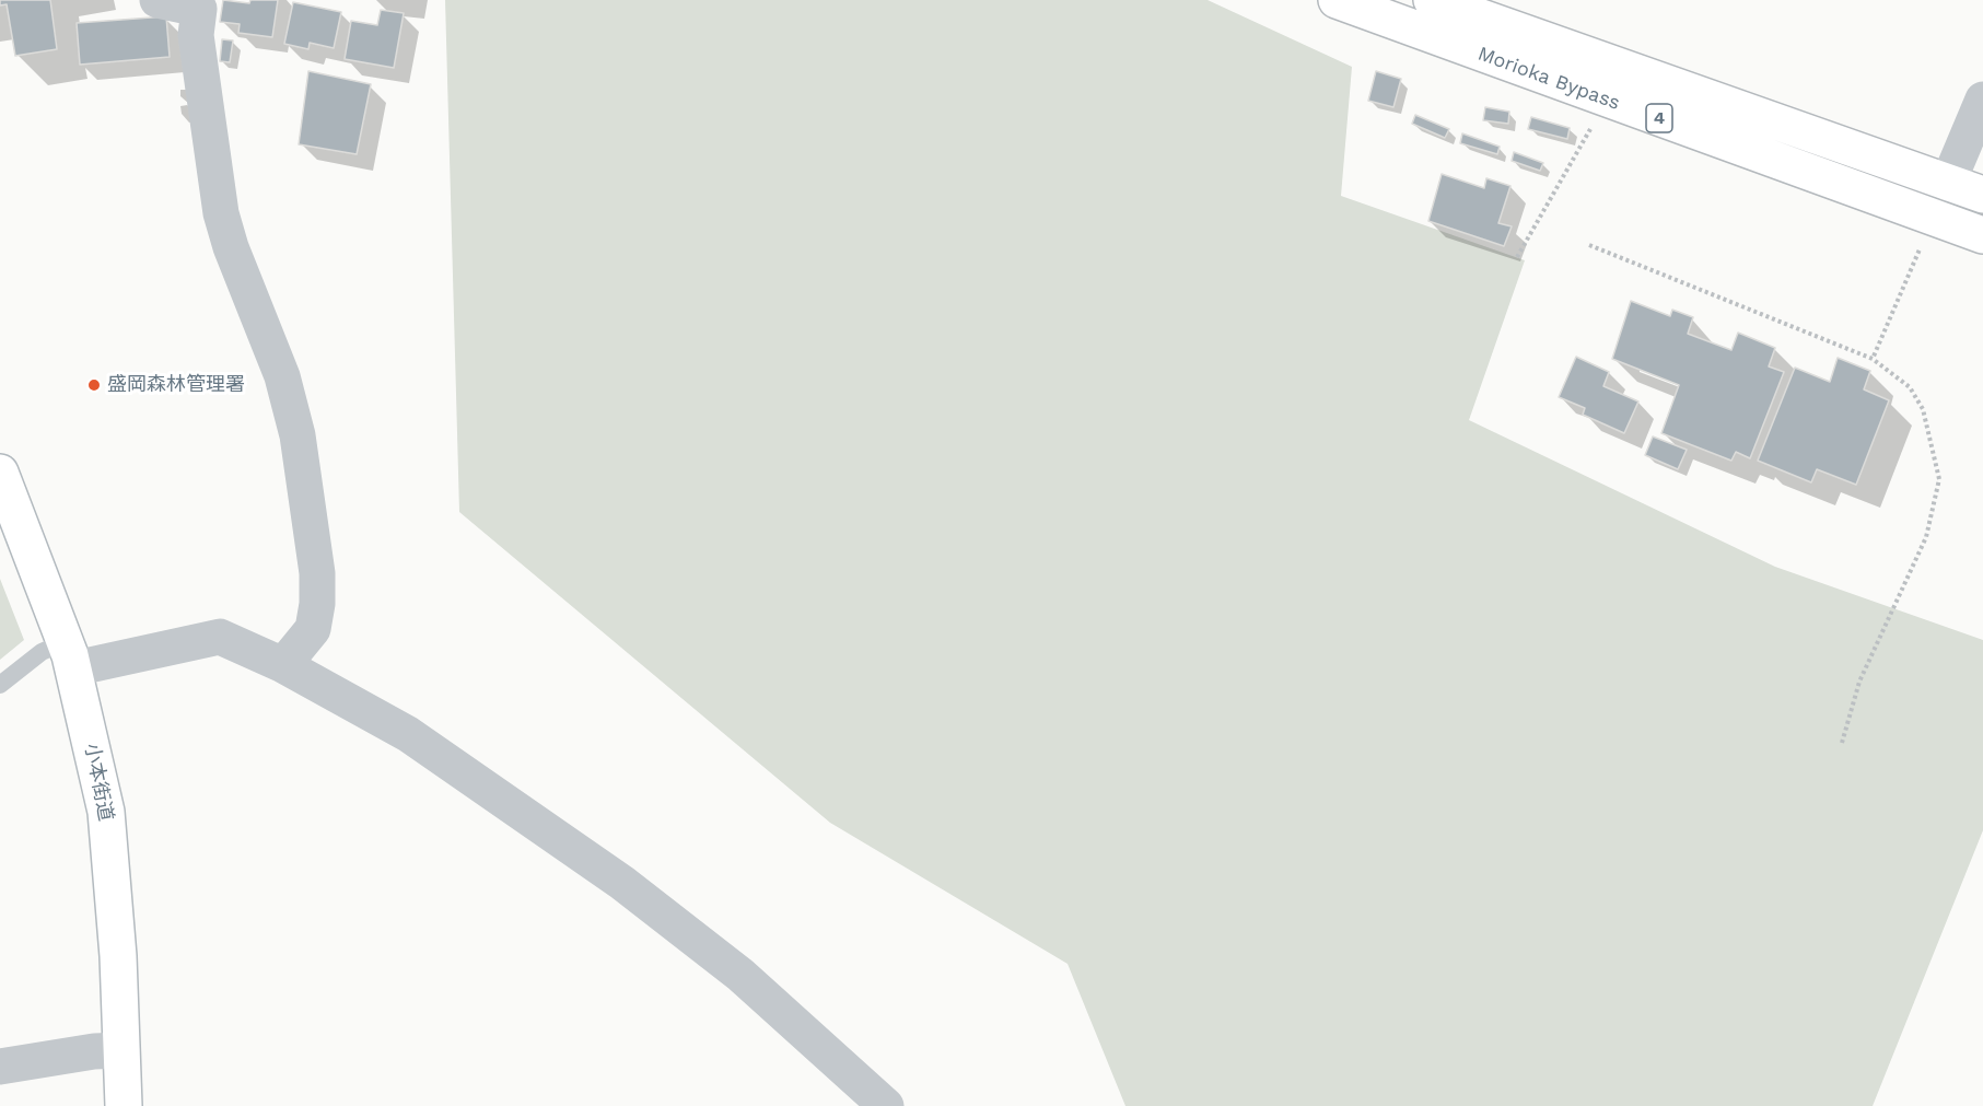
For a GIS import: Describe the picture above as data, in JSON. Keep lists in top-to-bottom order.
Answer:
{
  "streets": {
    "main road": ["Morioka Bypass", "4", "小本街道"]
  },
  "places": ["盛岡森林管理署"]
}
